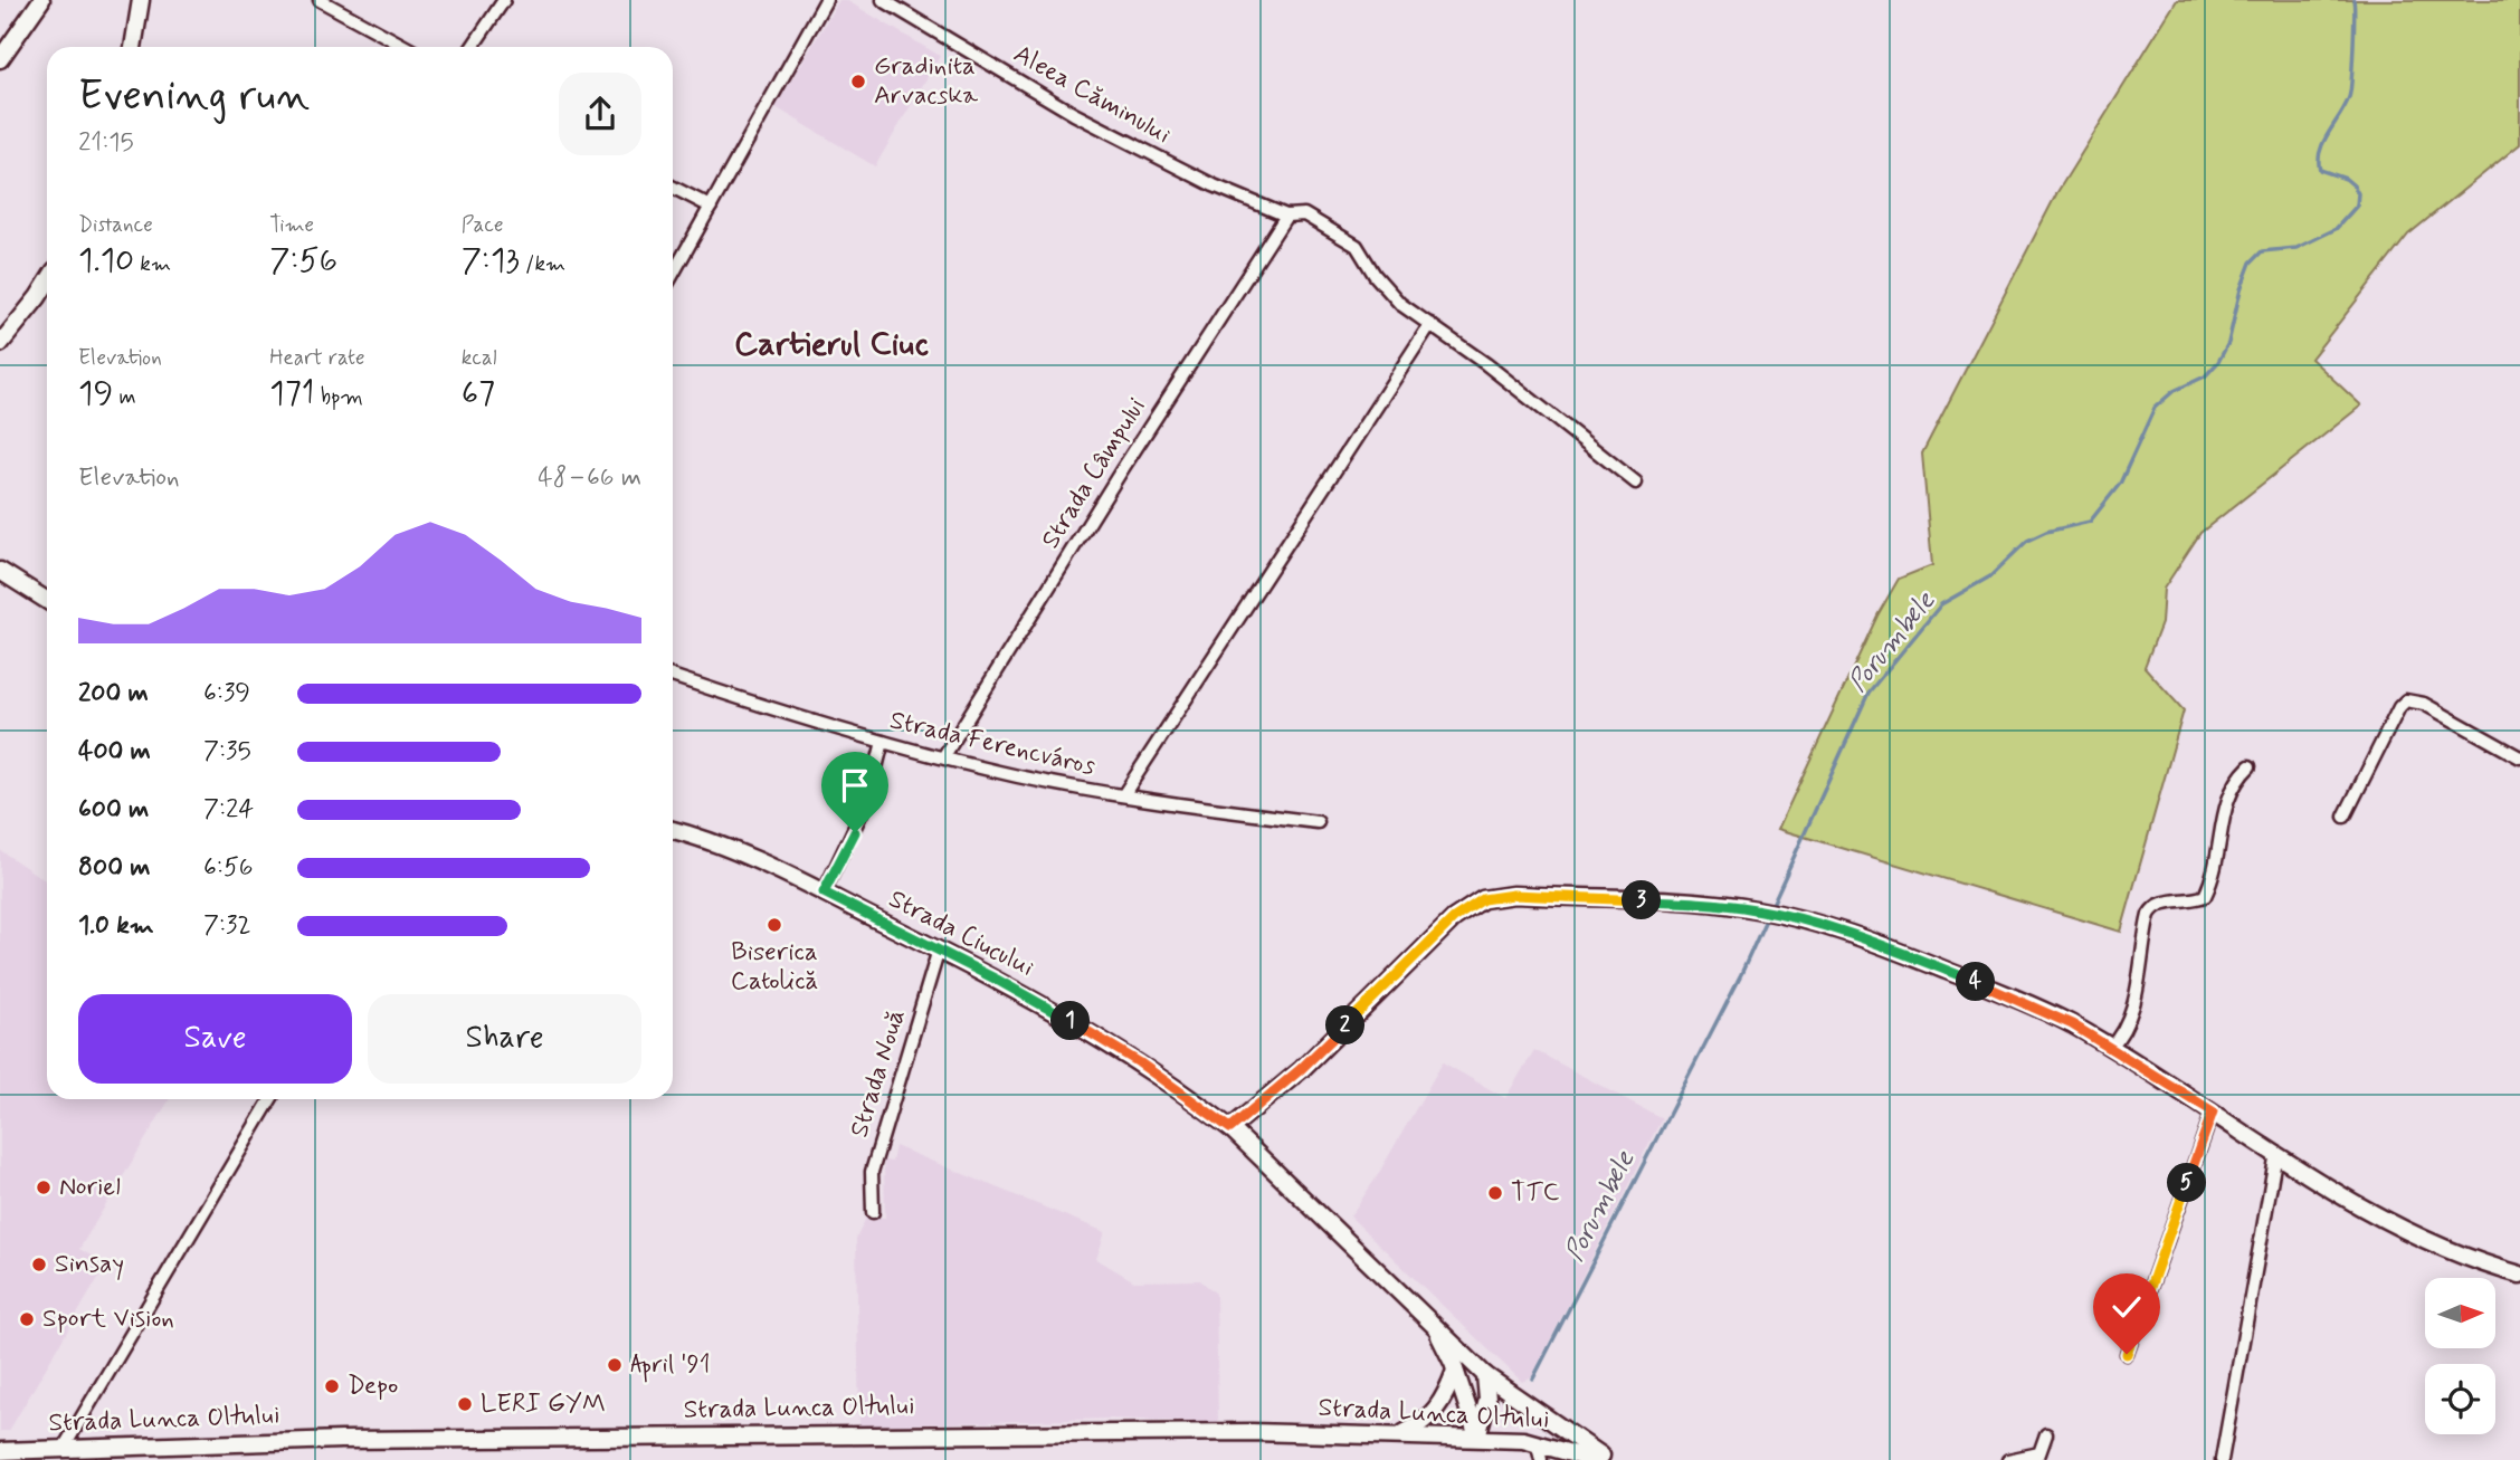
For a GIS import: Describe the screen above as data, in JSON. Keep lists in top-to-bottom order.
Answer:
{
  "streets": {
    "main road": ["Strada Ciucului", "Strada Lunca Oltului"],
    "street": [
      "Aleea Căminului",
      "Strada Câmpului",
      "Strada Ferencváros",
      "Strada Nouă"
    ]
  },
  "crossings": [
    ["Aleea Căminului", "Strada Câmpului"],
    ["Strada Câmpului", "Strada Ferencváros"],
    ["Strada Ciucului", "Strada Nouă"]
  ],
  "districts": ["Cartierul Ciuc"],
  "water": ["Porumbele"],
  "places": [
    "Gradinita Arvacska",
    "Biserica Catolică",
    "Noriel",
    "TTC",
    "Sinsay",
    "Sport Vision",
    "April '91",
    "Depo",
    "LERI GYM"
  ],
  "north": "right",
  "page": {
    "heading": ["Evening run", "21:15"],
    "stats": [
      ["Distance", "1.10 km"],
      ["Time", "7:56"],
      ["Pace", "7:13 /km"],
      ["Elevation", "19 m"],
      ["Heart rate", "171 bpm"],
      ["kcal", "67"]
    ],
    "chart": ["Elevation", "48–66 m"],
    "list": [
      {
        "name": "200 m",
        "note": "6:39"
      },
      {
        "name": "400 m",
        "note": "7:35"
      },
      {
        "name": "600 m",
        "note": "7:24"
      },
      {
        "name": "800 m",
        "note": "6:56"
      },
      {
        "name": "1.0 km",
        "note": "7:32"
      }
    ],
    "pins": [
      "3",
      "4",
      "1",
      "2",
      "5"
    ],
    "buttons": ["Save", "Share"]
  }
}
